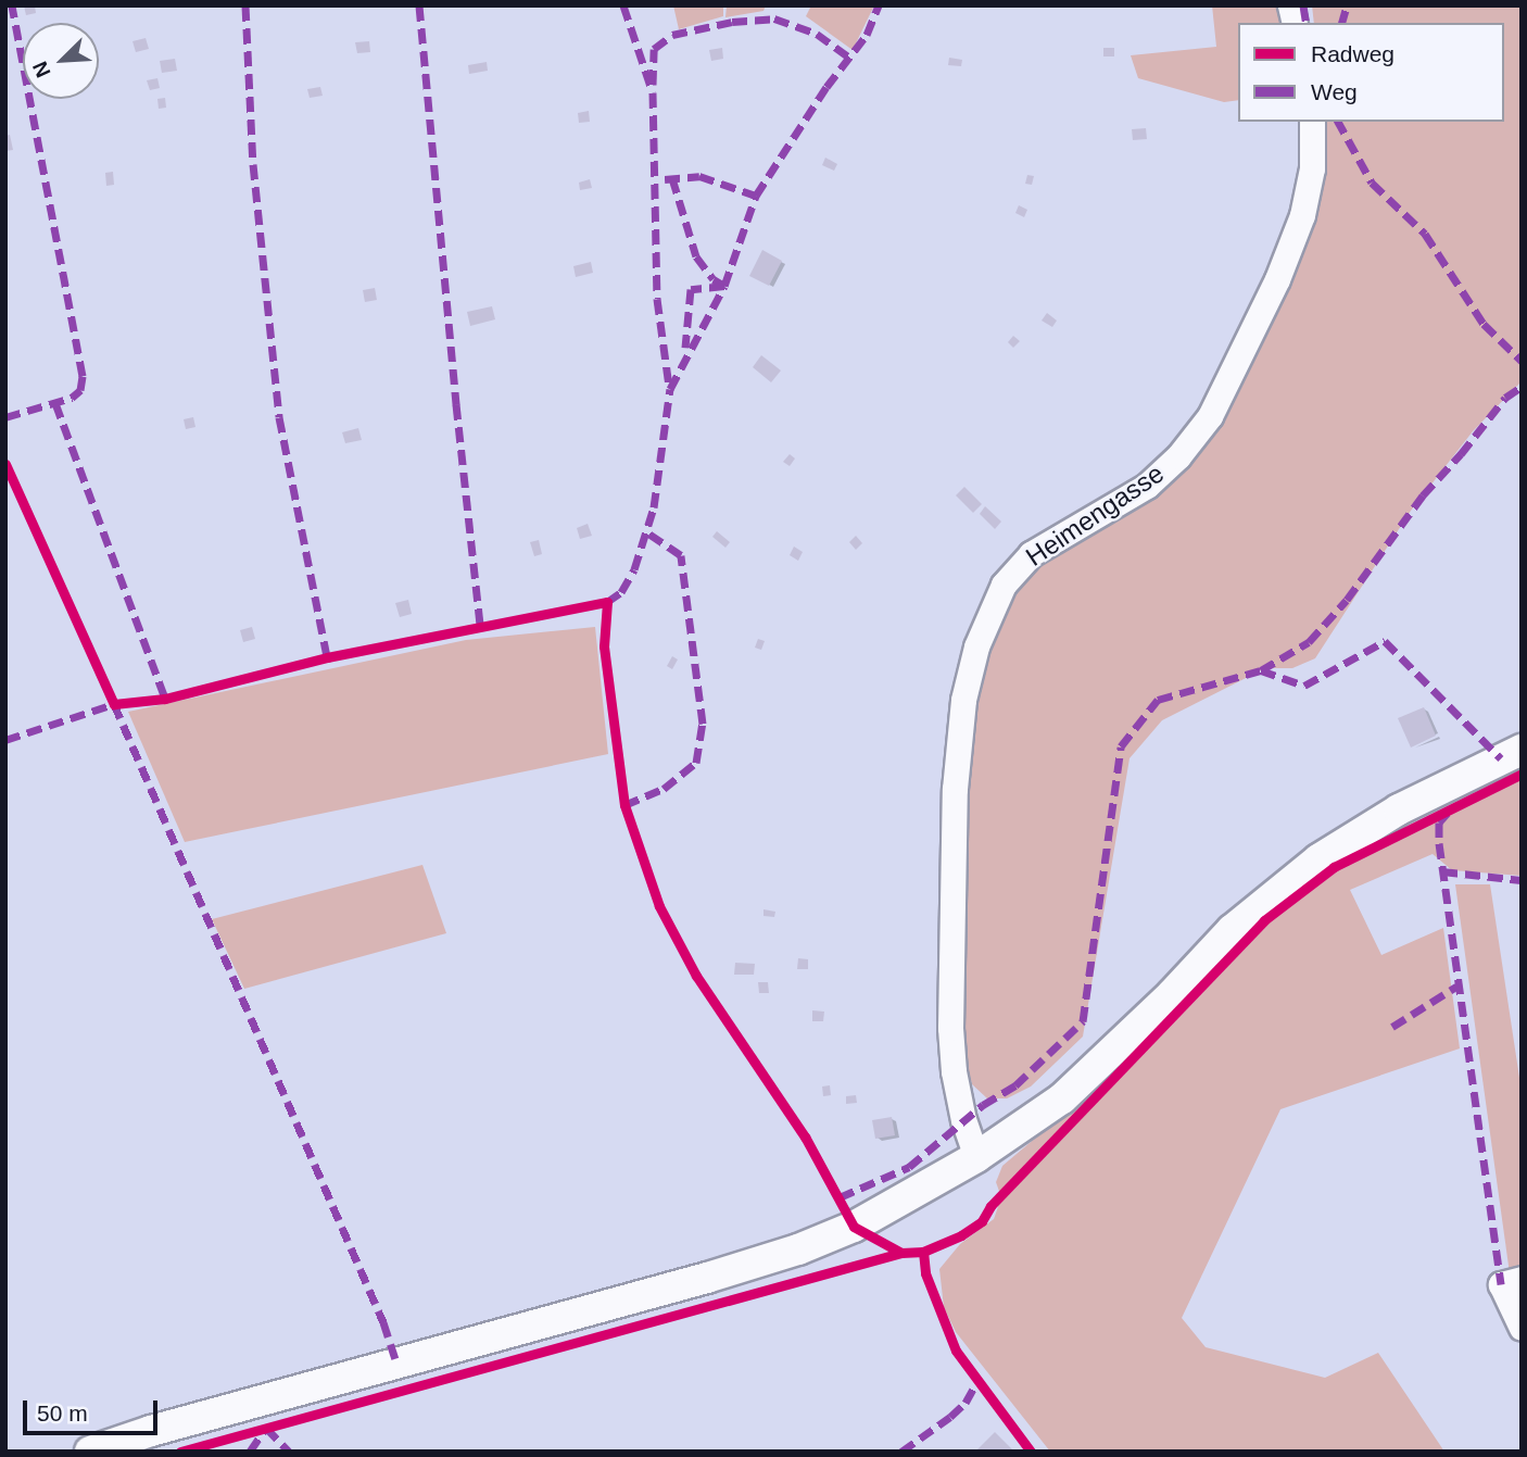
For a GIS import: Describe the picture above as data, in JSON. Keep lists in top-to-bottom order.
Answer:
{
  "streets": {
    "street": ["Heimengasse"]
  },
  "legend": ["Radweg", "Weg"],
  "scale_bar": "50 m",
  "north": "bottom left"
}
